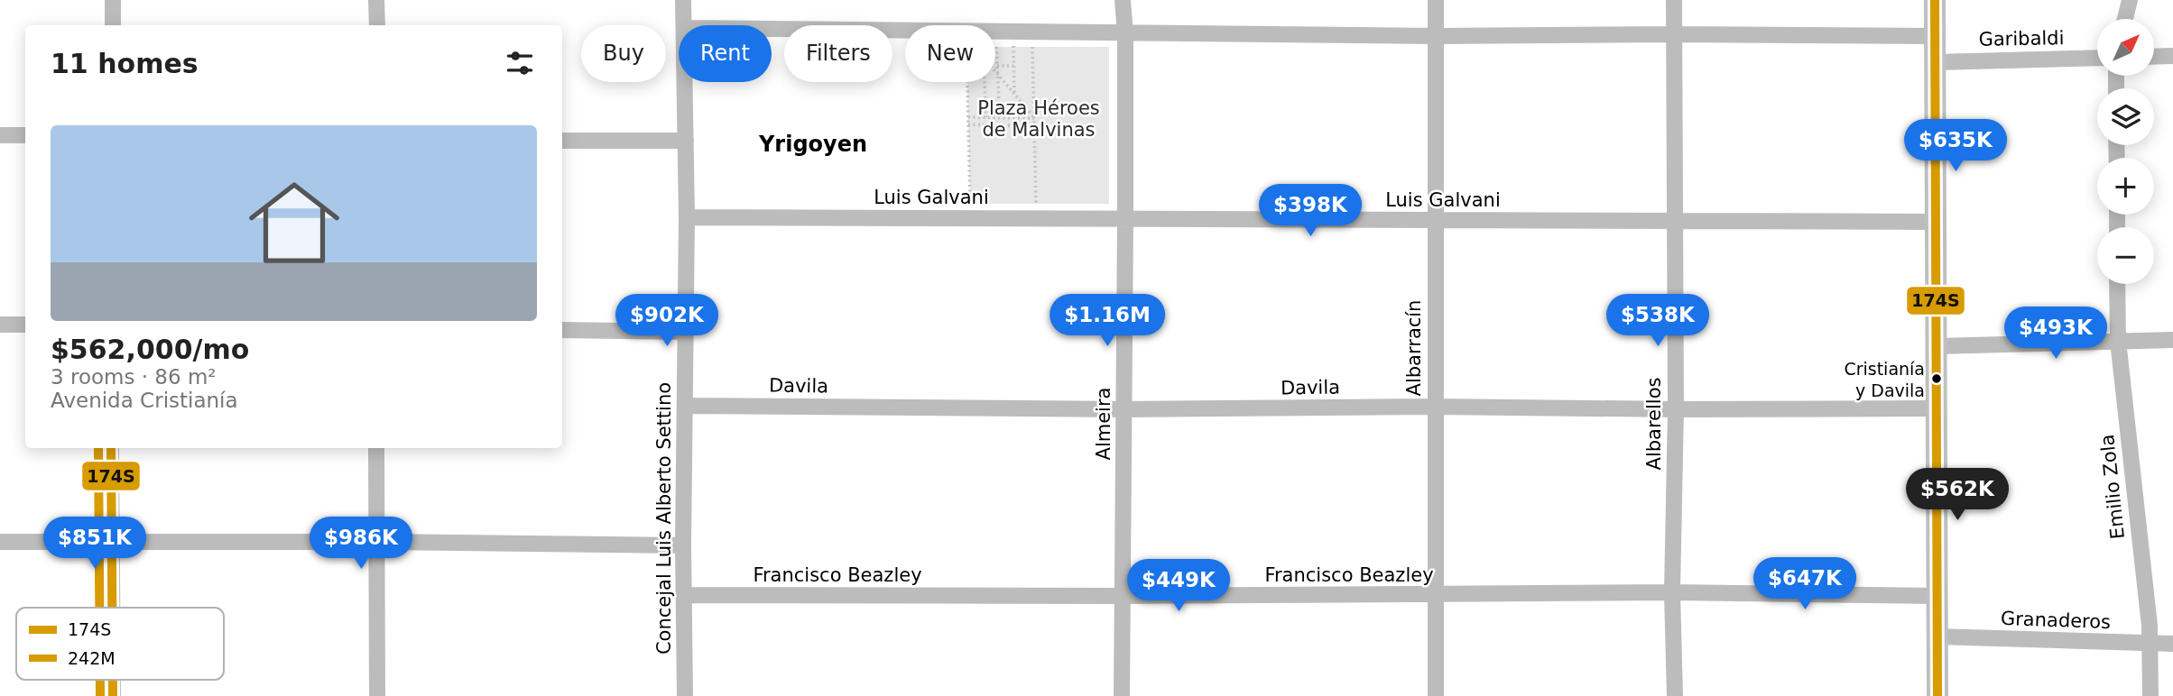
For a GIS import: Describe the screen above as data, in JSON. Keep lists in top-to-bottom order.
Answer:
{
  "streets": {
    "street": [
      "Garibaldi",
      "Luis Galvani",
      "Albarracín",
      "Davila",
      "Almeira",
      "Albarellos",
      "Emilio Zola",
      "Concejal Luis Alberto Settino",
      "Francisco Beazley",
      "Granaderos"
    ]
  },
  "crossings": [
    ["Luis Galvani", "Albarracín"],
    ["Luis Galvani", "Almeira"],
    ["Luis Galvani", "Albarellos"],
    ["Luis Galvani", "Concejal Luis Alberto Settino"],
    ["Albarracín", "Davila"],
    ["Albarracín", "Francisco Beazley"],
    ["Davila", "Almeira"],
    ["Davila", "Albarellos"],
    ["Davila", "Concejal Luis Alberto Settino"],
    ["Almeira", "Francisco Beazley"],
    ["Albarellos", "Francisco Beazley"],
    ["Emilio Zola", "Granaderos"],
    ["Concejal Luis Alberto Settino", "Francisco Beazley"]
  ],
  "districts": ["Yrigoyen"],
  "parks": ["Plaza Héroes de Malvinas"],
  "places": ["Cristianía y Davila"],
  "lines": ["transit line 174S", "transit line 242M"],
  "legend": ["174S", "242M"],
  "north": "top right",
  "page": {
    "map_buttons": ["+", "−"],
    "chip": [
      "Buy",
      "Rent",
      "Filters",
      "New"
    ],
    "heading": "11 homes",
    "list": [
      {
        "name": "$562,000/mo",
        "note": "3 rooms · 86 m² · Avenida Cristianía"
      }
    ],
    "price": [
      "$635K",
      "$398K",
      "$902K",
      "$1.16M",
      "$538K",
      "$493K",
      "$562K",
      "$851K",
      "$986K",
      "$647K",
      "$449K"
    ]
  }
}
